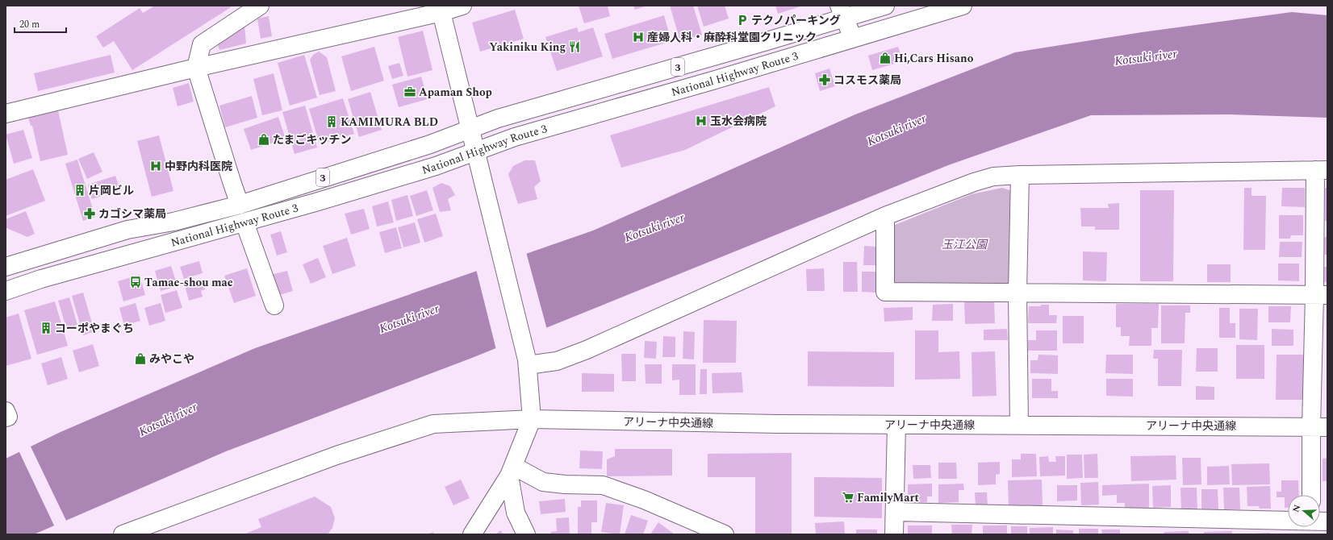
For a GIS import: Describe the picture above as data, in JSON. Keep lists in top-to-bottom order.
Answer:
{
  "streets": {
    "main road": ["3", "National Highway Route 3", "アリーナ中央通線"]
  },
  "water": ["Kotsuki river"],
  "parks": ["玉江公園"],
  "places": {
    "parking": ["テクノパーキング"],
    "hospital": ["産婦人科・麻酔科堂園クリニック", "玉水会病院", "中野内科医院"],
    "restaurant": ["Yakiniku King"],
    "shop": ["Hi,Cars Hisano", "たまごキッチン", "みやこや"],
    "pharmacy": ["コスモス薬局", "カゴシマ薬局"],
    "office": ["Apaman Shop"],
    "building": ["KAMIMURA BLD", "片岡ビル", "コーポやまぐち"],
    "bus stop": ["Tamae-shou mae"],
    "supermarket": ["FamilyMart"]
  },
  "scale_bar": "20 m",
  "north": "left"
}
